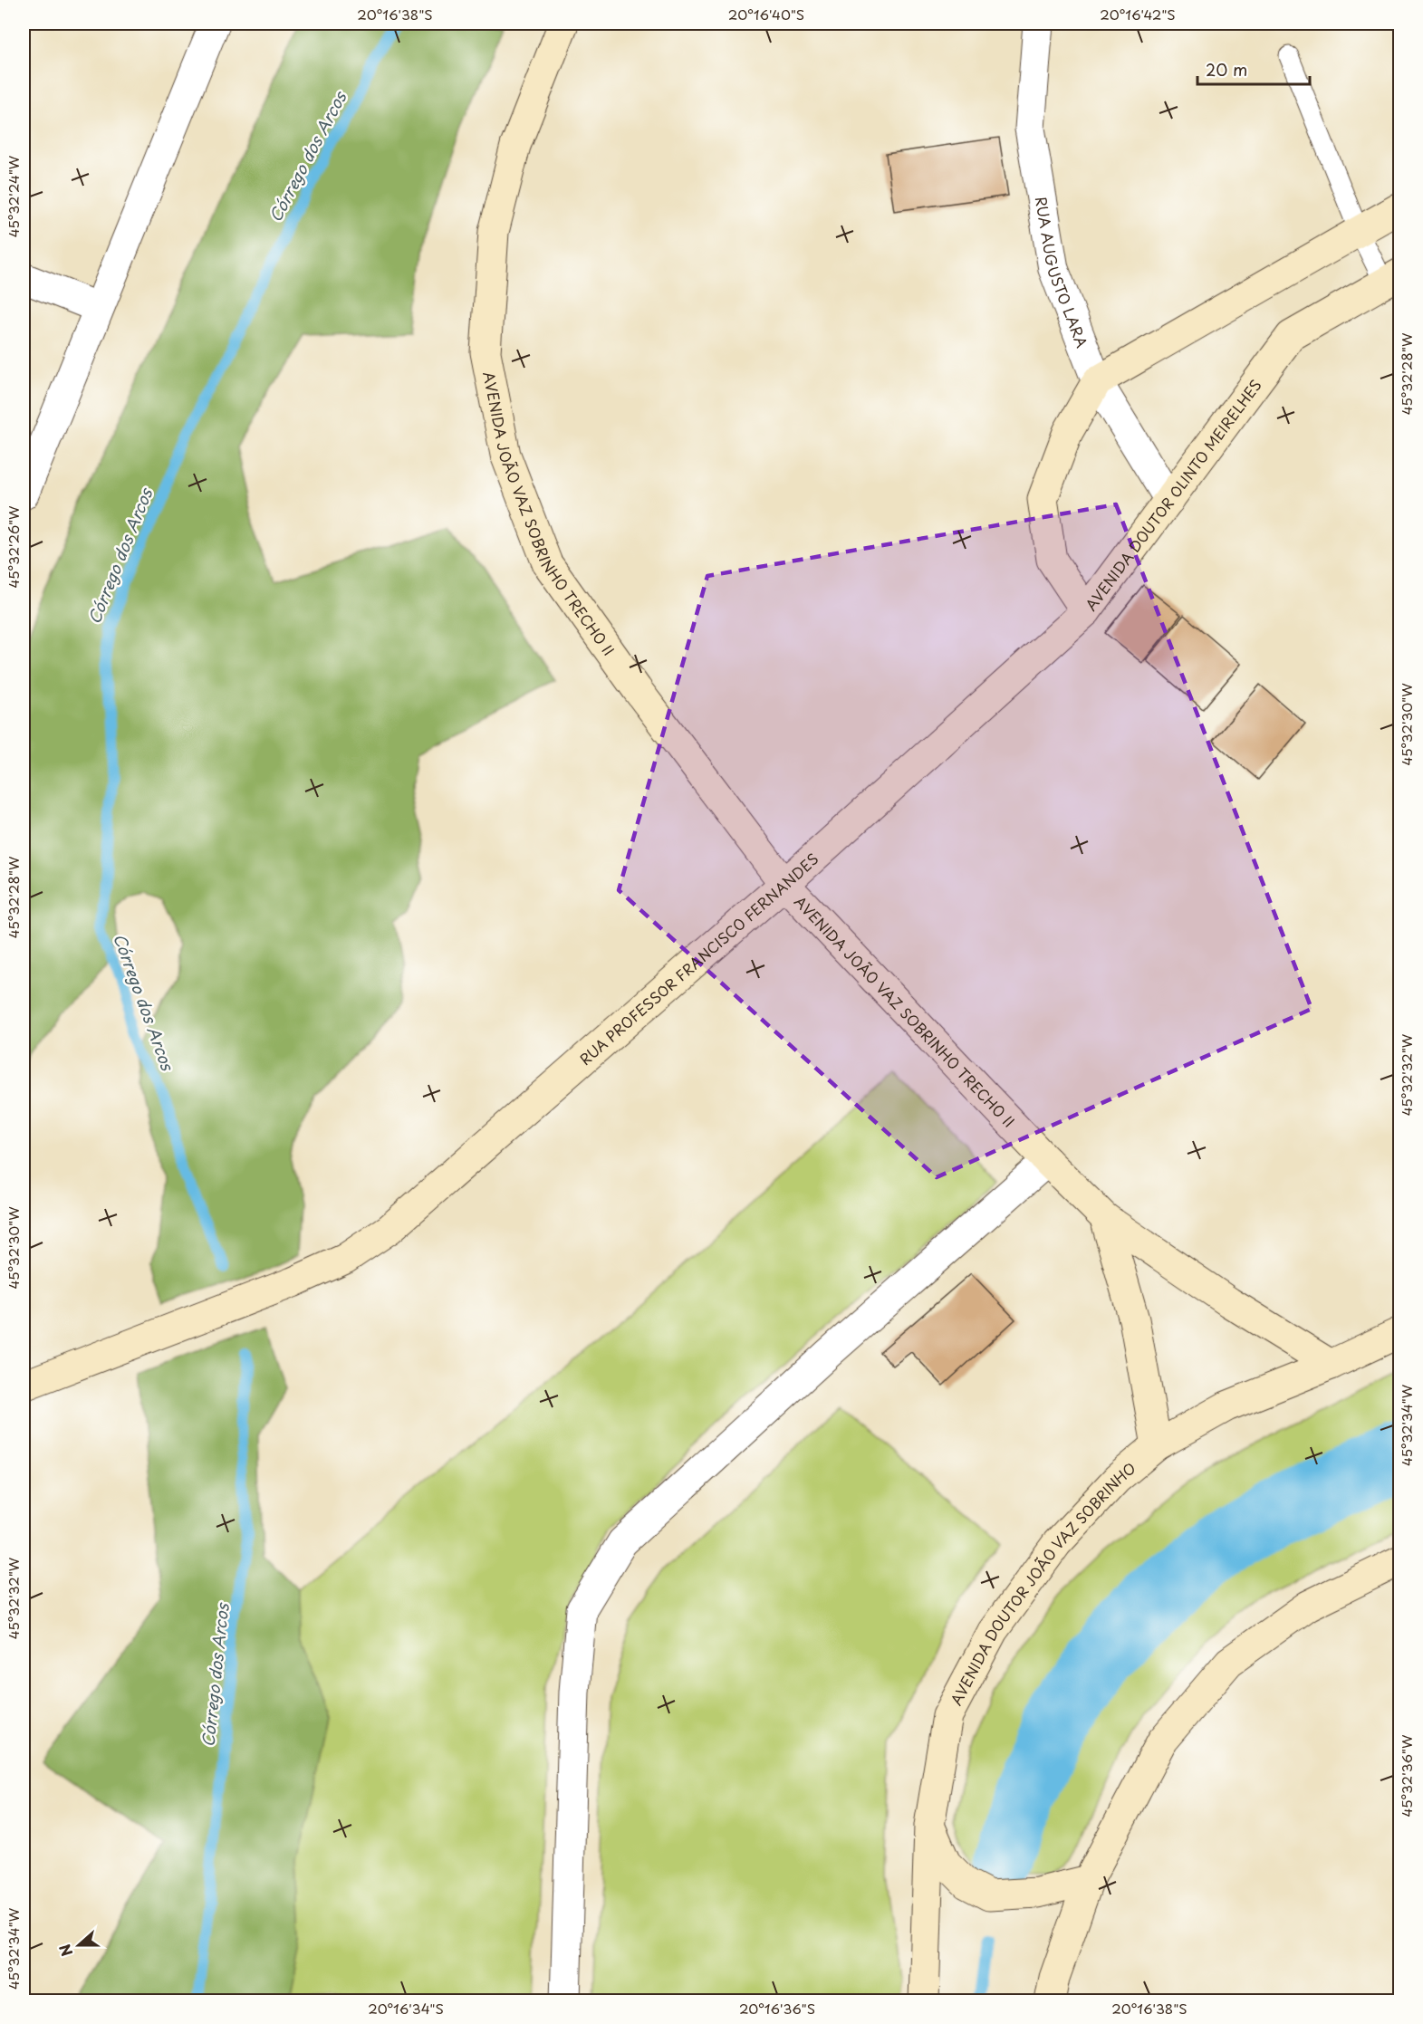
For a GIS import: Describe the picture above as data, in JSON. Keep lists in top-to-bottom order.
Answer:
{
  "streets": {
    "street": [
      "RUA AUGUSTO LARA",
      "AVENIDA DOUTOR OLINTO MEIRELHES",
      "AVENIDA JOÃO VAZ SOBRINHO TRECHO II",
      "RUA PROFESSOR FRANCISCO FERNANDES",
      "AVENIDA DOUTOR JOÃO VAZ SOBRINHO"
    ]
  },
  "crossings": [
    ["RUA AUGUSTO LARA", "AVENIDA DOUTOR OLINTO MEIRELHES"],
    ["AVENIDA DOUTOR OLINTO MEIRELHES", "RUA PROFESSOR FRANCISCO FERNANDES"],
    ["AVENIDA JOÃO VAZ SOBRINHO TRECHO II", "RUA PROFESSOR FRANCISCO FERNANDES"],
    ["AVENIDA JOÃO VAZ SOBRINHO TRECHO II", "AVENIDA DOUTOR JOÃO VAZ SOBRINHO"]
  ],
  "water": ["Córrego dos Arcos"],
  "scale_bar": "20 m",
  "north": "left",
  "coordinates": [
    "20°16'38\"S",
    "20°16'40\"S",
    "20°16'42\"S",
    "45°32'24\"W",
    "45°32'28\"W",
    "45°32'26\"W",
    "45°32'30\"W",
    "45°32'32\"W",
    "45°32'34\"W",
    "45°32'36\"W",
    "20°16'34\"S",
    "20°16'36\"S"
  ]
}
